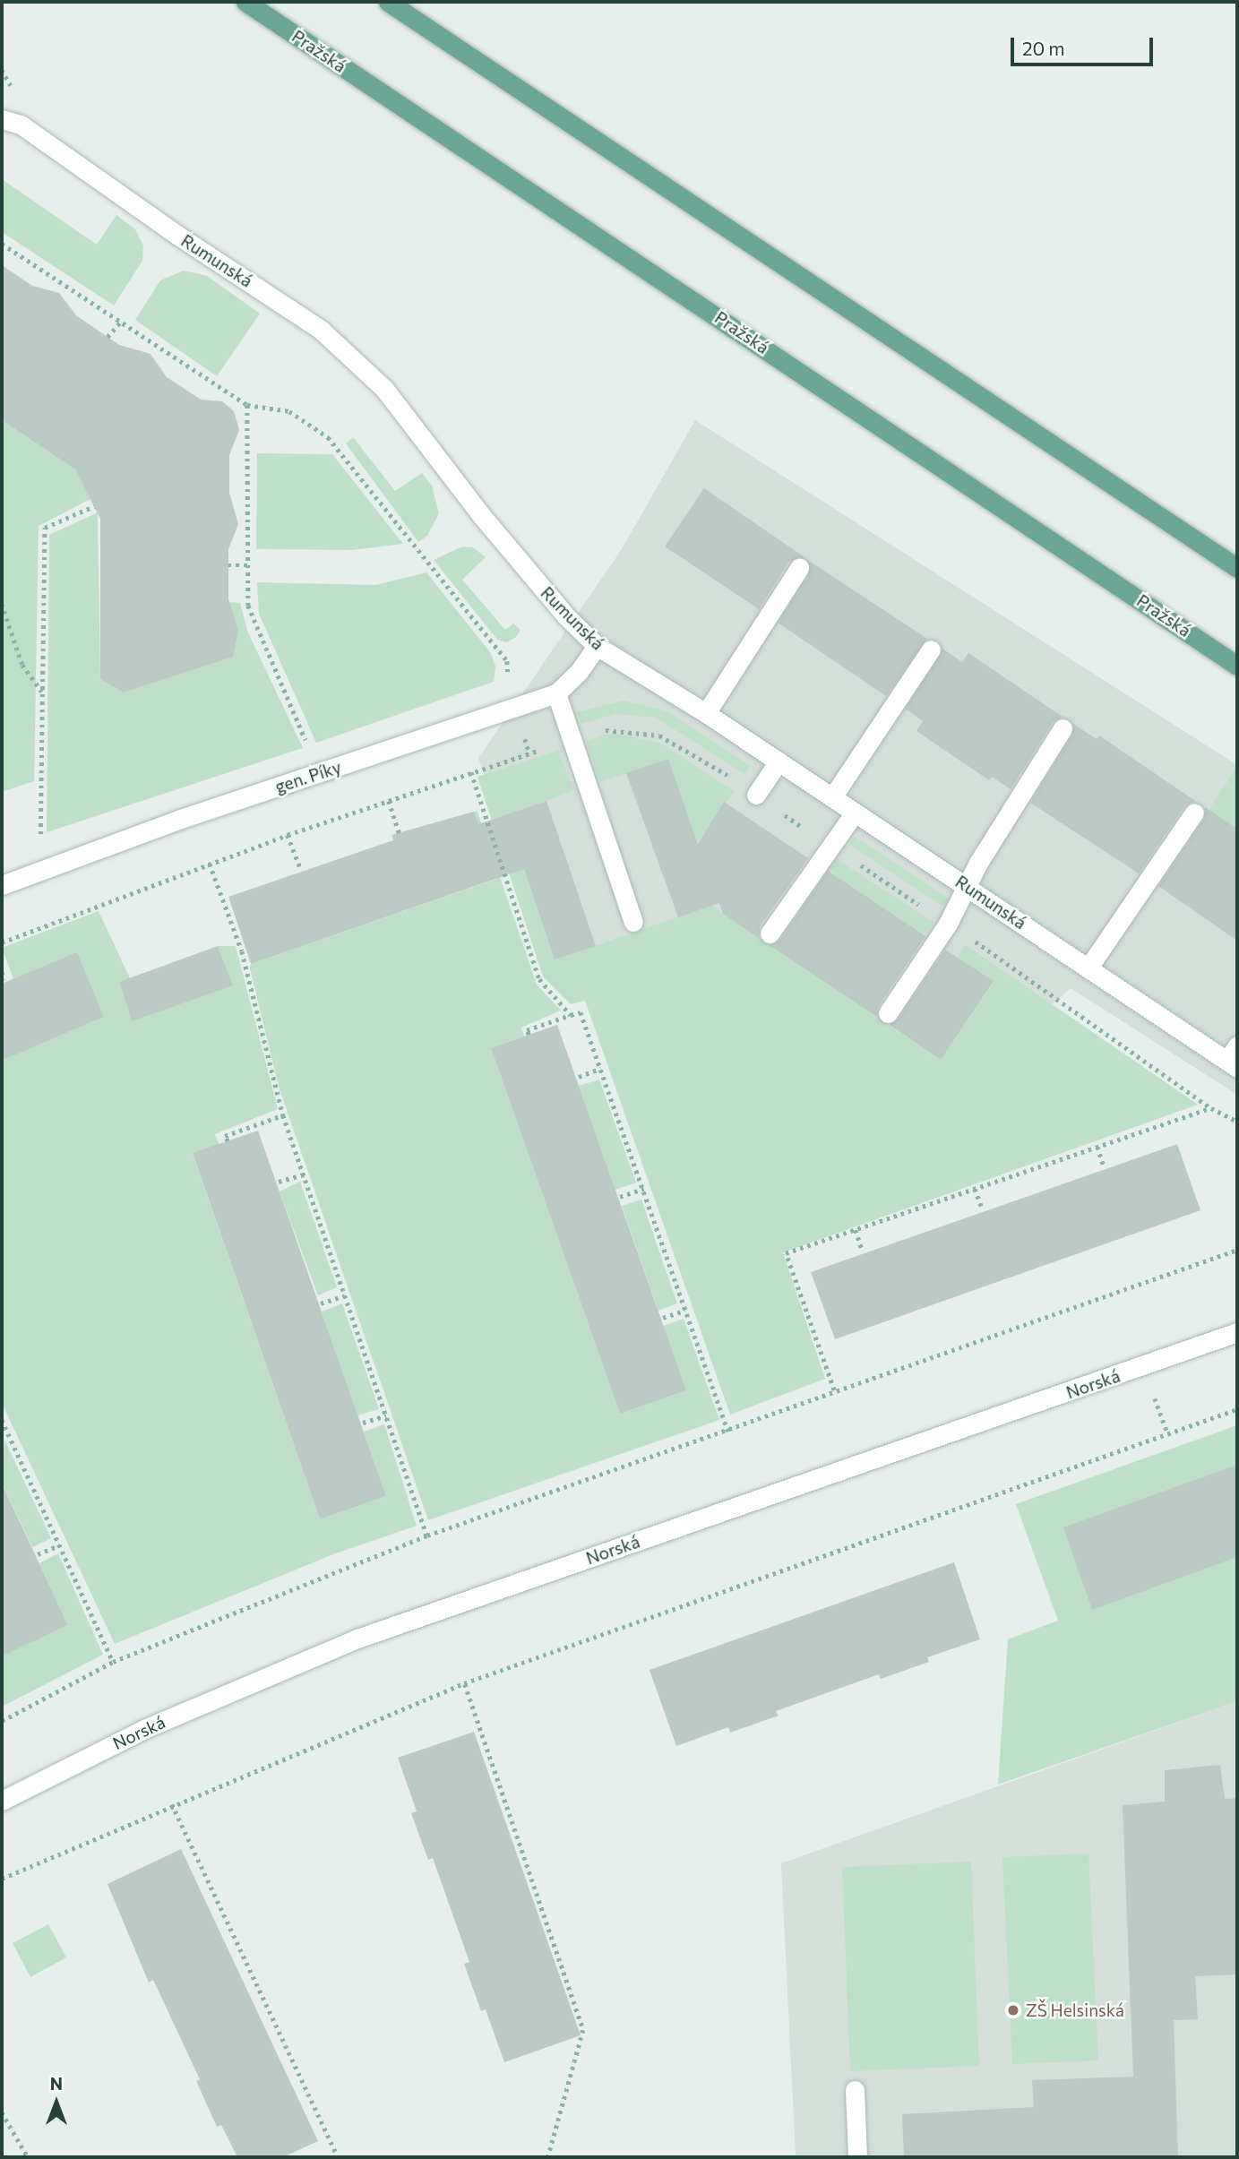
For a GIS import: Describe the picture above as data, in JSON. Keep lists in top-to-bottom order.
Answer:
{
  "streets": {
    "main road": ["Pražská"],
    "street": ["Rumunská", "gen. Píky", "Norská"]
  },
  "crossings": [
    ["Rumunská", "gen. Píky"]
  ],
  "places": ["ZŠ Helsinská"],
  "scale_bar": "20 m",
  "north": "top"
}
